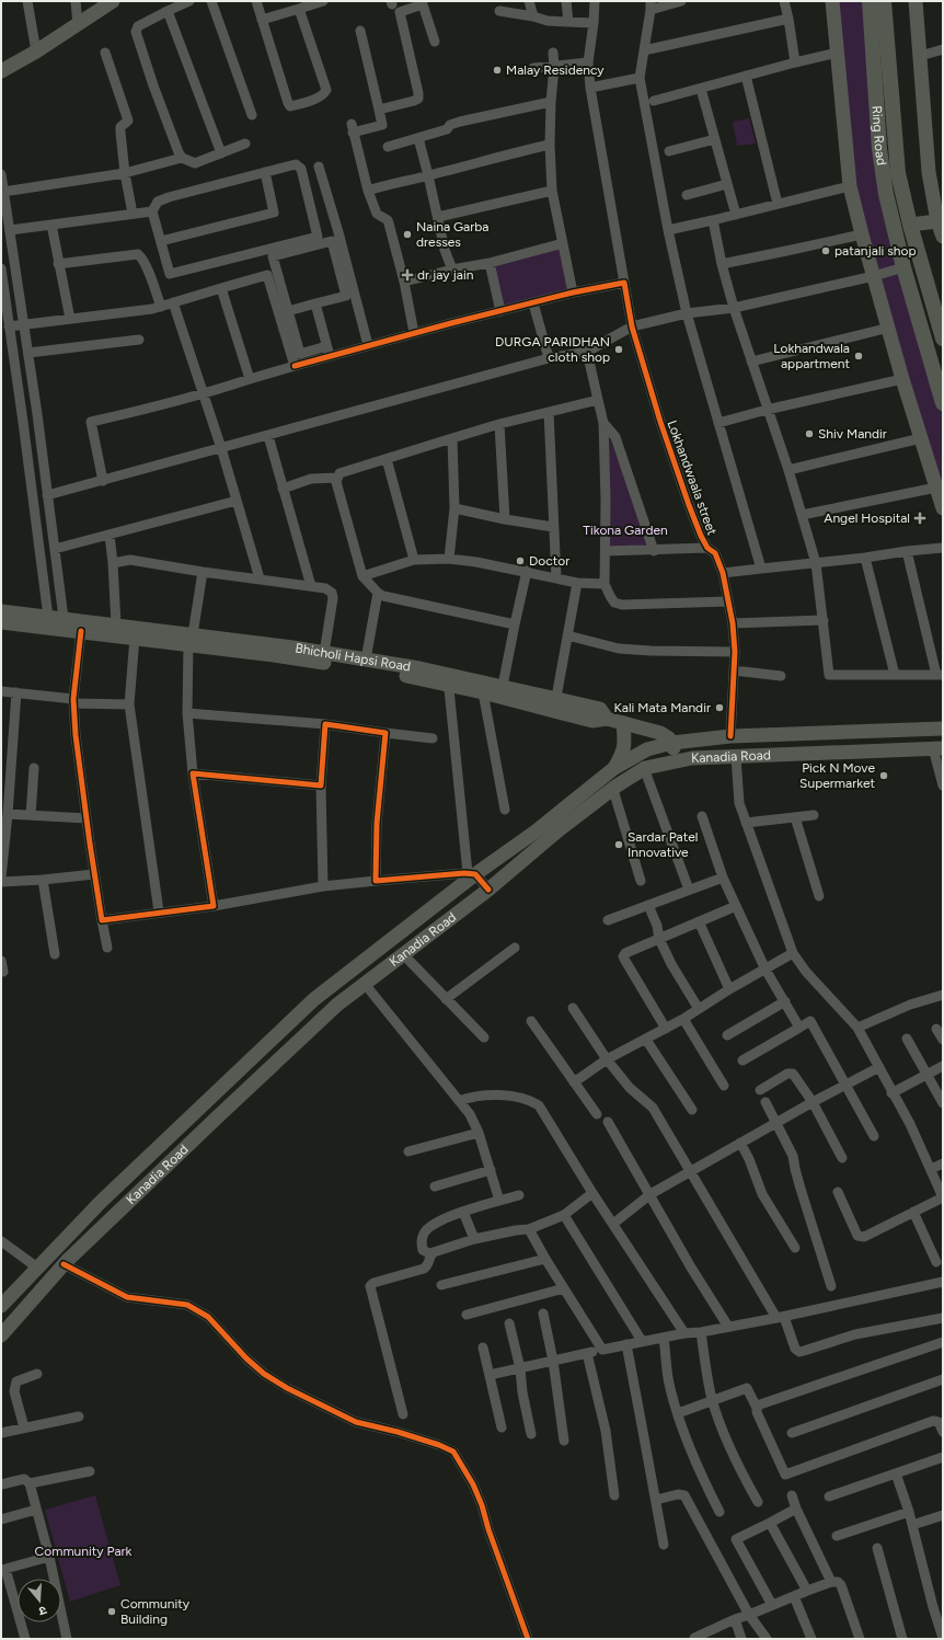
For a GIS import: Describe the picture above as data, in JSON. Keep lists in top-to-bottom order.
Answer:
{
  "streets": {
    "main road": ["Ring Road", "Bhicholi Hapsi Road", "Kanadia Road"],
    "street": ["Lokhandwaala street"]
  },
  "crossings": [
    ["Lokhandwaala street", "Kanadia Road"]
  ],
  "parks": ["Tikona Garden", "Community Park"],
  "places": {
    "other": [
      "Malay Residency",
      "Naina Garba dresses",
      "patanjali shop",
      "DURGA PARIDHAN cloth shop",
      "Lokhandwala appartment",
      "Shiv Mandir",
      "Doctor",
      "Kali Mata Mandir",
      "Pick N Move Supermarket",
      "Sardar Patel Innovative",
      "Community Building"
    ],
    "health": ["dr jay jain", "Angel Hospital"]
  },
  "north": "bottom"
}
